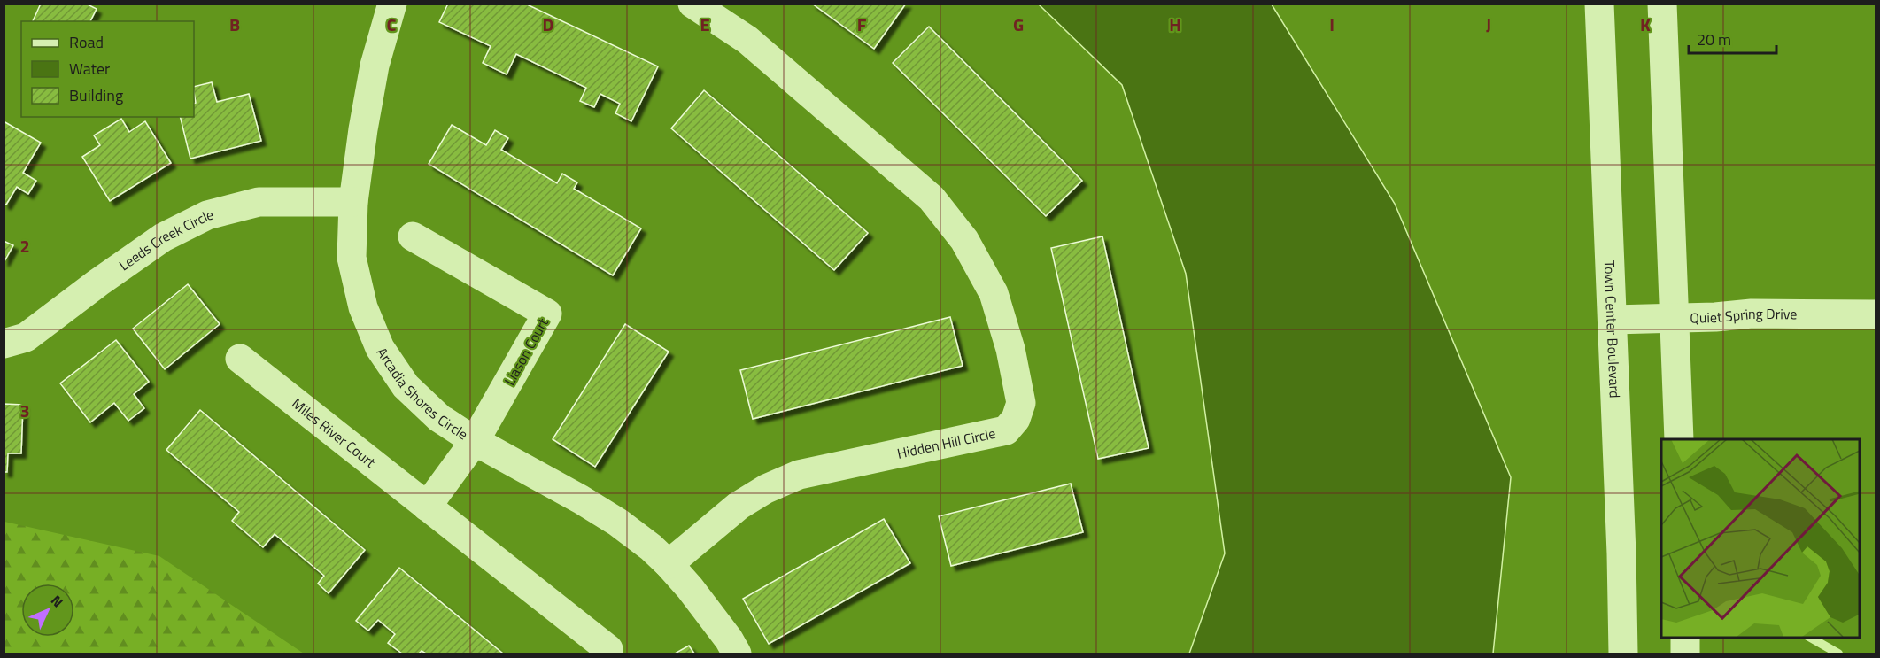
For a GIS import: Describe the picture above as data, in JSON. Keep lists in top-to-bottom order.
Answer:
{
  "streets": {
    "street": [
      "Leeds Creek Circle",
      "Quiet Spring Drive",
      "Town Center Boulevard",
      "Liason Court",
      "Arcadia Shores Circle",
      "Miles River Court",
      "Hidden Hill Circle"
    ]
  },
  "crossings": [
    ["Leeds Creek Circle", "Arcadia Shores Circle"],
    ["Quiet Spring Drive", "Town Center Boulevard"],
    ["Liason Court", "Arcadia Shores Circle"],
    ["Arcadia Shores Circle", "Hidden Hill Circle"]
  ],
  "legend": ["Road", "Water", "Building"],
  "scale_bar": "20 m",
  "north": "top right",
  "grid": {
    "columns": [
      "B",
      "C",
      "D",
      "E",
      "F",
      "G",
      "H",
      "I",
      "J",
      "K"
    ],
    "rows": ["2", "3"]
  }
}
